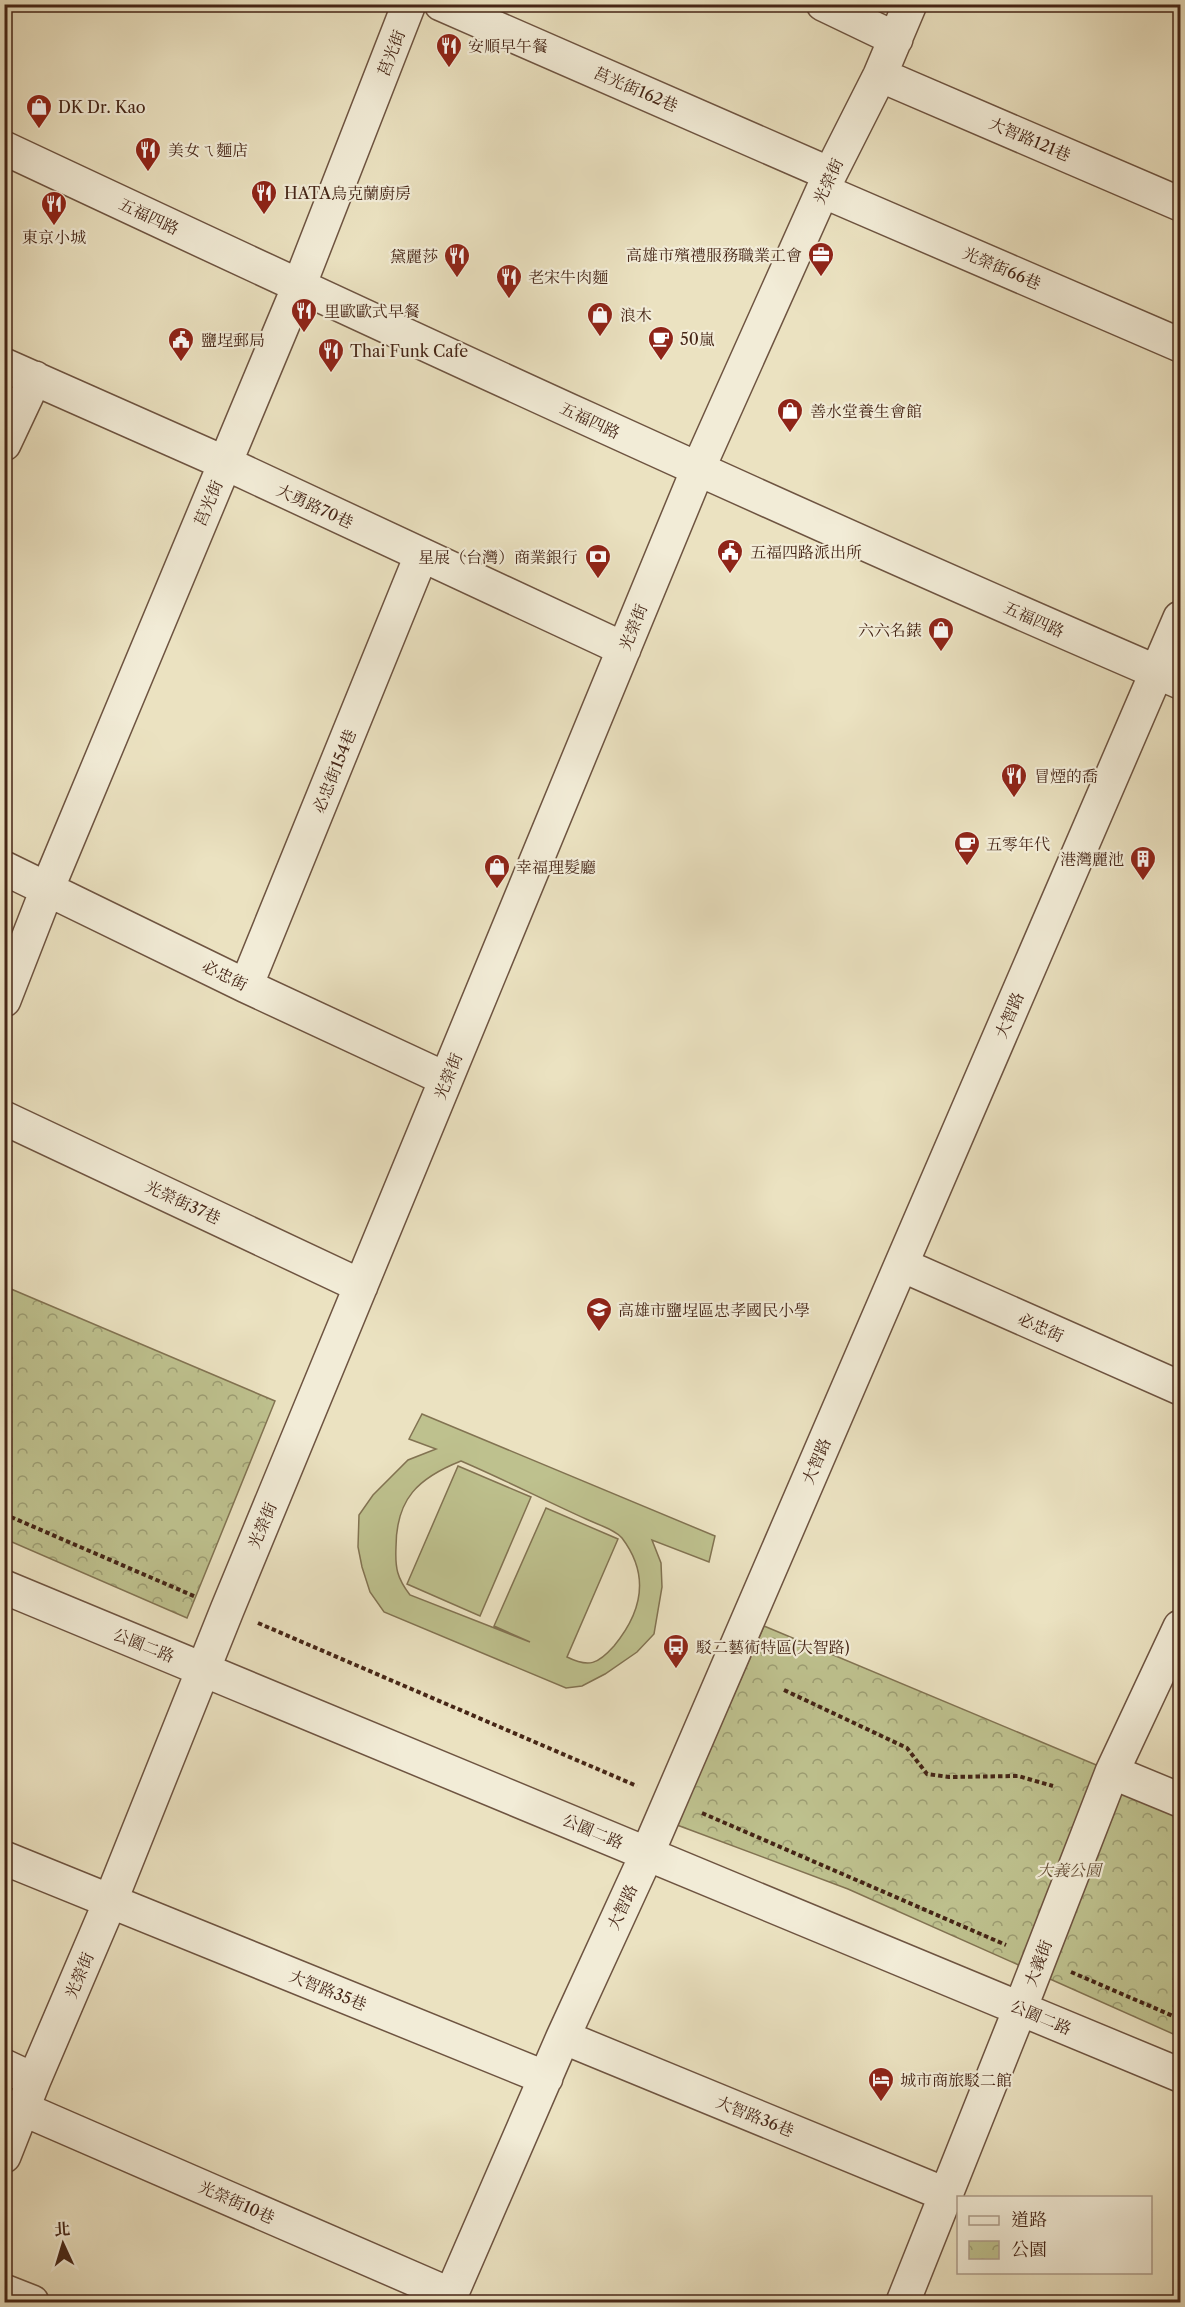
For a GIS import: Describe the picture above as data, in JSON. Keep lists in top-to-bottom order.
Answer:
{
  "streets": {
    "street": [
      "莒光街",
      "莒光街162巷",
      "大智路121巷",
      "光榮街",
      "五福四路",
      "光榮街66巷",
      "大勇路70巷",
      "必忠街154巷",
      "必忠街",
      "大智路",
      "光榮街37巷",
      "公園二路",
      "大義街",
      "大智路35巷",
      "大智路36巷",
      "光榮街10巷"
    ]
  },
  "crossings": [
    ["莒光街", "五福四路"],
    ["莒光街", "大勇路70巷"],
    ["莒光街", "必忠街"],
    ["莒光街162巷", "光榮街"],
    ["莒光街162巷", "光榮街66巷"],
    ["大智路121巷", "光榮街"],
    ["光榮街", "五福四路"],
    ["光榮街", "光榮街66巷"],
    ["光榮街", "大勇路70巷"],
    ["光榮街", "必忠街"],
    ["光榮街", "光榮街37巷"],
    ["光榮街", "公園二路"],
    ["光榮街", "大智路35巷"],
    ["光榮街", "光榮街10巷"],
    ["五福四路", "大智路"],
    ["大勇路70巷", "必忠街154巷"],
    ["必忠街154巷", "必忠街"],
    ["必忠街", "大智路"],
    ["大智路", "公園二路"],
    ["大智路", "大智路35巷"],
    ["大智路", "大智路36巷"],
    ["大智路", "光榮街10巷"],
    ["公園二路", "大義街"],
    ["大義街", "大智路36巷"]
  ],
  "parks": ["大義公園"],
  "places": {
    "restaurant": [
      "安順早午餐",
      "美女ㄟ麵店",
      "HATA烏克蘭廚房",
      "東京小城",
      "黛麗莎",
      "老宋牛肉麵",
      "里歐歐式早餐",
      "Thai Funk Cafe",
      "冒煙的喬"
    ],
    "shop": [
      "DK Dr. Kao",
      "浪木",
      "善水堂養生會館",
      "六六名錶",
      "幸福理髮廳"
    ],
    "office": ["高雄市殯禮服務職業工會"],
    "cafe": ["50嵐", "五零年代"],
    "public building": ["鹽埕郵局", "五福四路派出所"],
    "bank": ["星展（台灣）商業銀行"],
    "building": ["港灣麗池"],
    "school or university": ["高雄市鹽埕區忠孝國民小學"],
    "bus stop": ["駁二藝術特區(大智路)"],
    "hotel": ["城市商旅駁二館"]
  },
  "legend": ["道路", "公園"],
  "north": "top"
}
